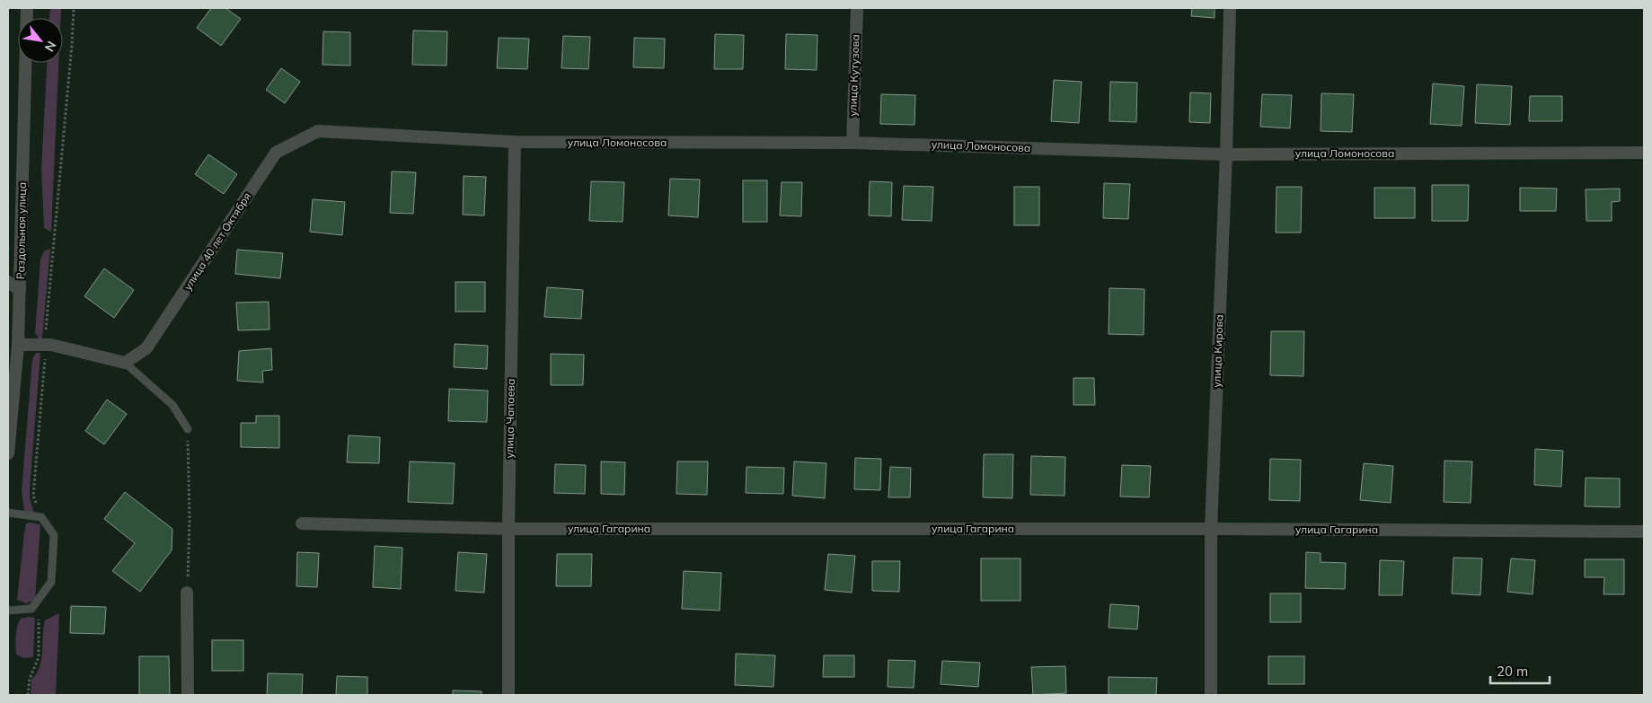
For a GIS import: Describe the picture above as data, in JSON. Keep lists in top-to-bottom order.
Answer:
{
  "streets": {
    "street": [
      "улица Кутузова",
      "улица Ломоносова",
      "Раздольная улица",
      "улица 40 лет Октября",
      "улица Кирова",
      "улица Чапаева",
      "улица Гагарина"
    ]
  },
  "crossings": [
    ["улица Кутузова", "улица Ломоносова"],
    ["улица Ломоносова", "улица 40 лет Октября"],
    ["улица Ломоносова", "улица Кирова"],
    ["улица Ломоносова", "улица Чапаева"],
    ["улица Кирова", "улица Гагарина"],
    ["улица Чапаева", "улица Гагарина"]
  ],
  "scale_bar": "20 m",
  "north": "bottom right"
}
